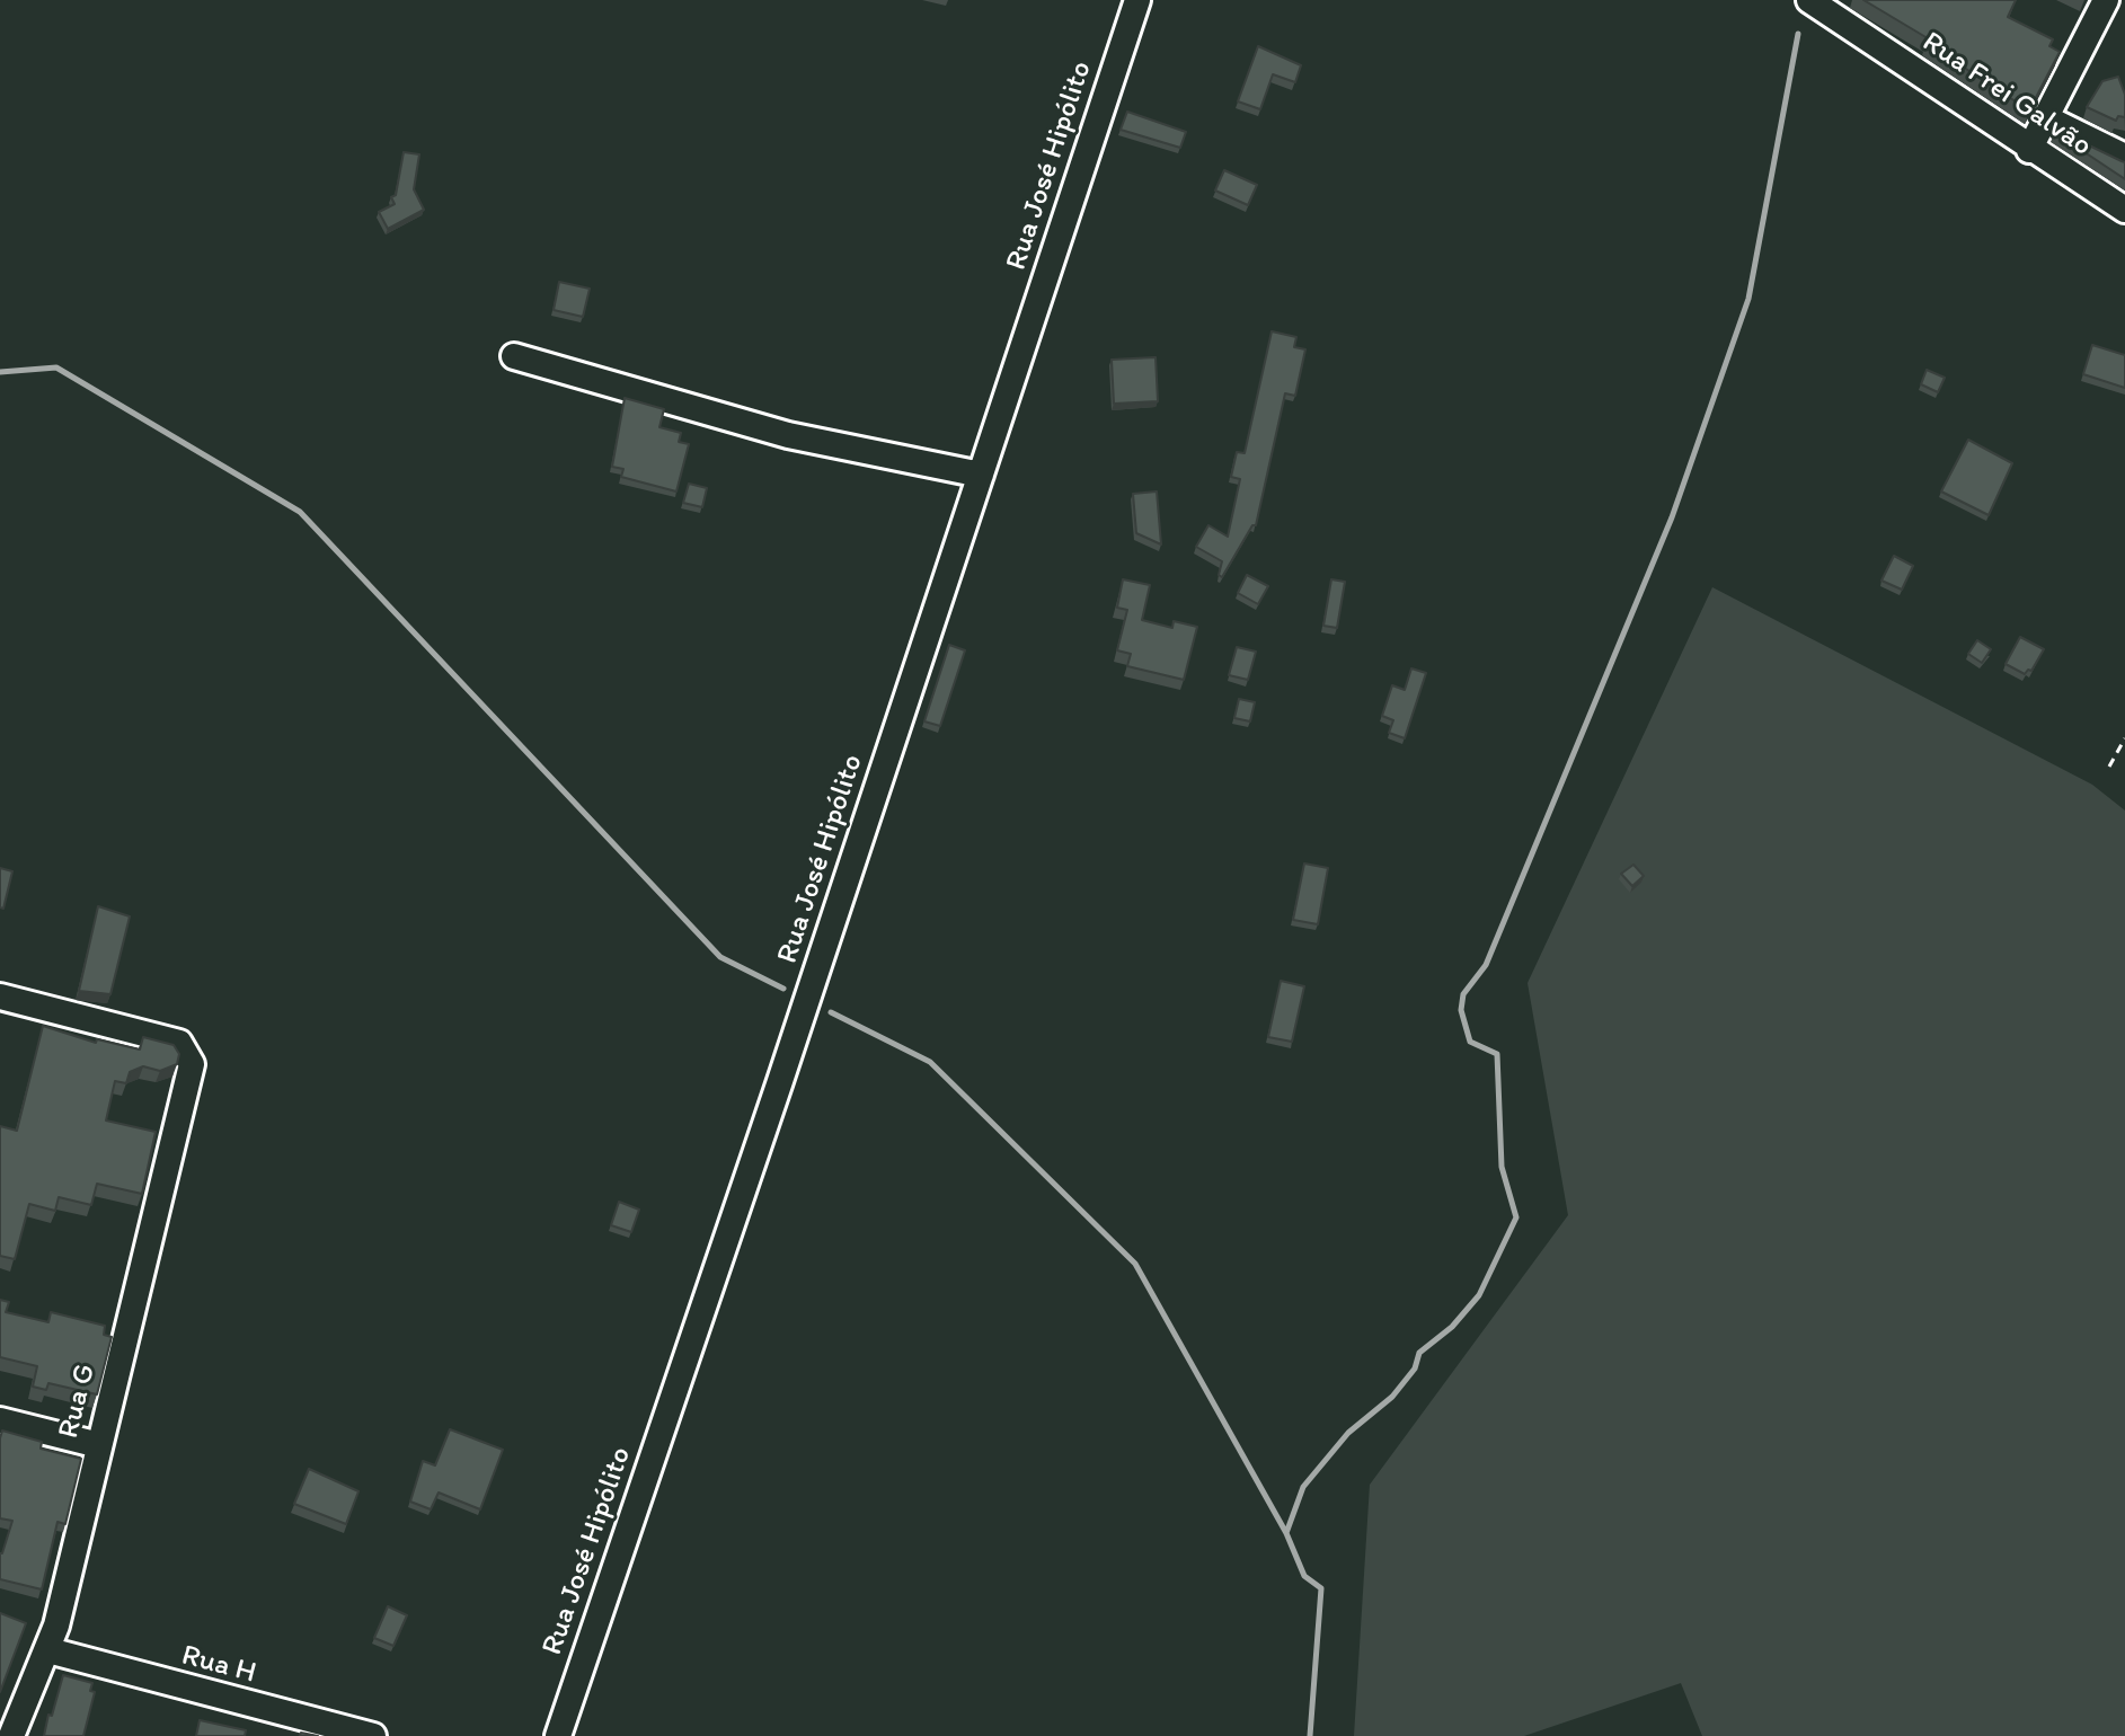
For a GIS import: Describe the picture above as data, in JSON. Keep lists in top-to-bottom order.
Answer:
{
  "streets": {
    "street": [
      "Rua Frei Galvão",
      "Rua José Hipólito",
      "Rua G",
      "Rua H"
    ]
  },
  "crossings": [
    ["Rua G", "Rua H"]
  ]
}
